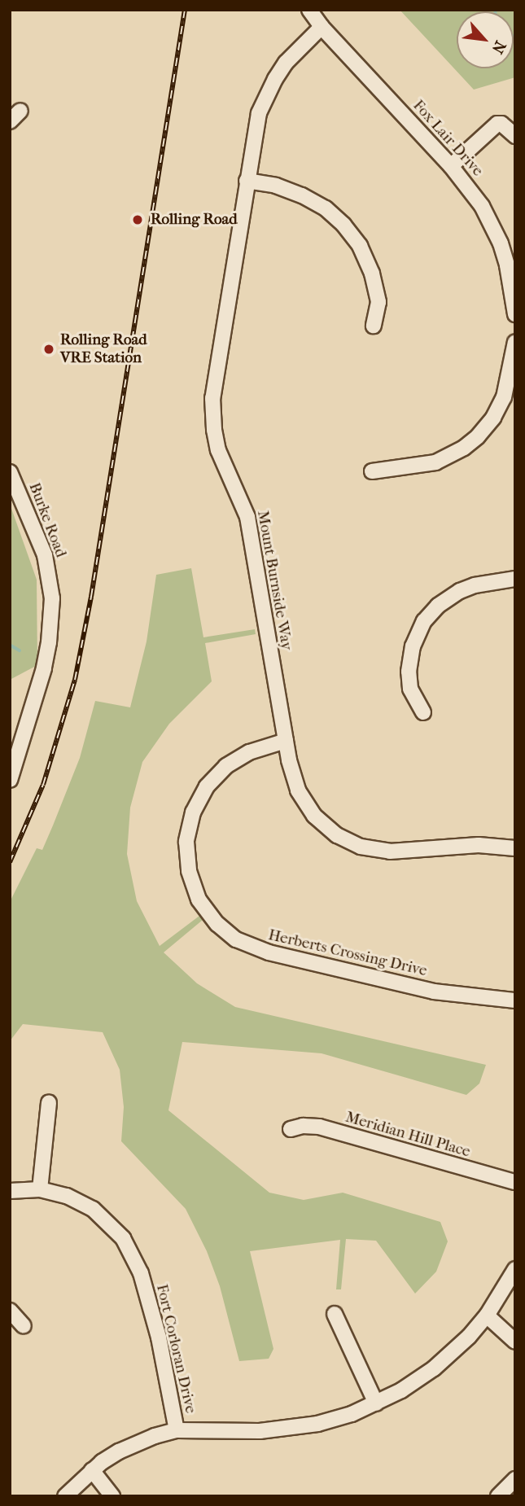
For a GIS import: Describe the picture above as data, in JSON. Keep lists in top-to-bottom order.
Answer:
{
  "streets": {
    "street": [
      "Fox Lair Drive",
      "Burke Road",
      "Mount Burnside Way",
      "Herberts Crossing Drive",
      "Meridian Hill Place",
      "Fort Corloran Drive"
    ]
  },
  "crossings": [
    ["Fox Lair Drive", "Mount Burnside Way"],
    ["Mount Burnside Way", "Herberts Crossing Drive"]
  ],
  "places": ["Rolling Road", "Rolling Road VRE Station"],
  "north": "bottom right"
}
